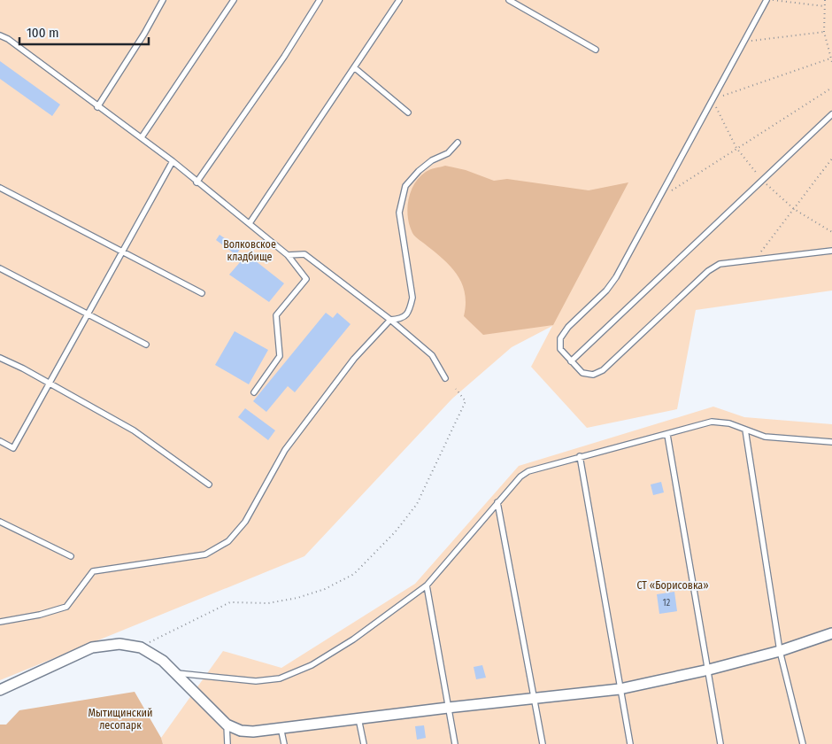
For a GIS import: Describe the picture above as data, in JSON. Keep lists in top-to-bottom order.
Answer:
{
  "parks": ["Волковское кладбище", "СТ «Борисовка»", "Мытищинский лесопарк"],
  "house_numbers": ["12"],
  "scale_bar": "100 m"
}
